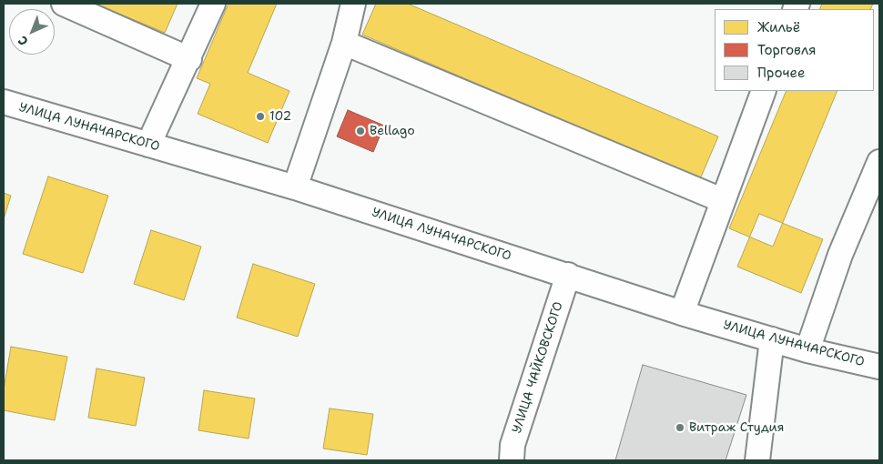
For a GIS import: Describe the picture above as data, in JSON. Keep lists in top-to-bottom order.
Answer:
{
  "streets": {
    "street": ["УЛИЦА ЛУНАЧАРСКОГО", "УЛИЦА ЧАЙКОВСКОГО"]
  },
  "crossings": [
    ["УЛИЦА ЛУНАЧАРСКОГО", "УЛИЦА ЧАЙКОВСКОГО"]
  ],
  "places": ["102", "Bellago", "Витраж Студия"],
  "legend": ["Жильё", "Торговля", "Прочее"],
  "north": "bottom left"
}
